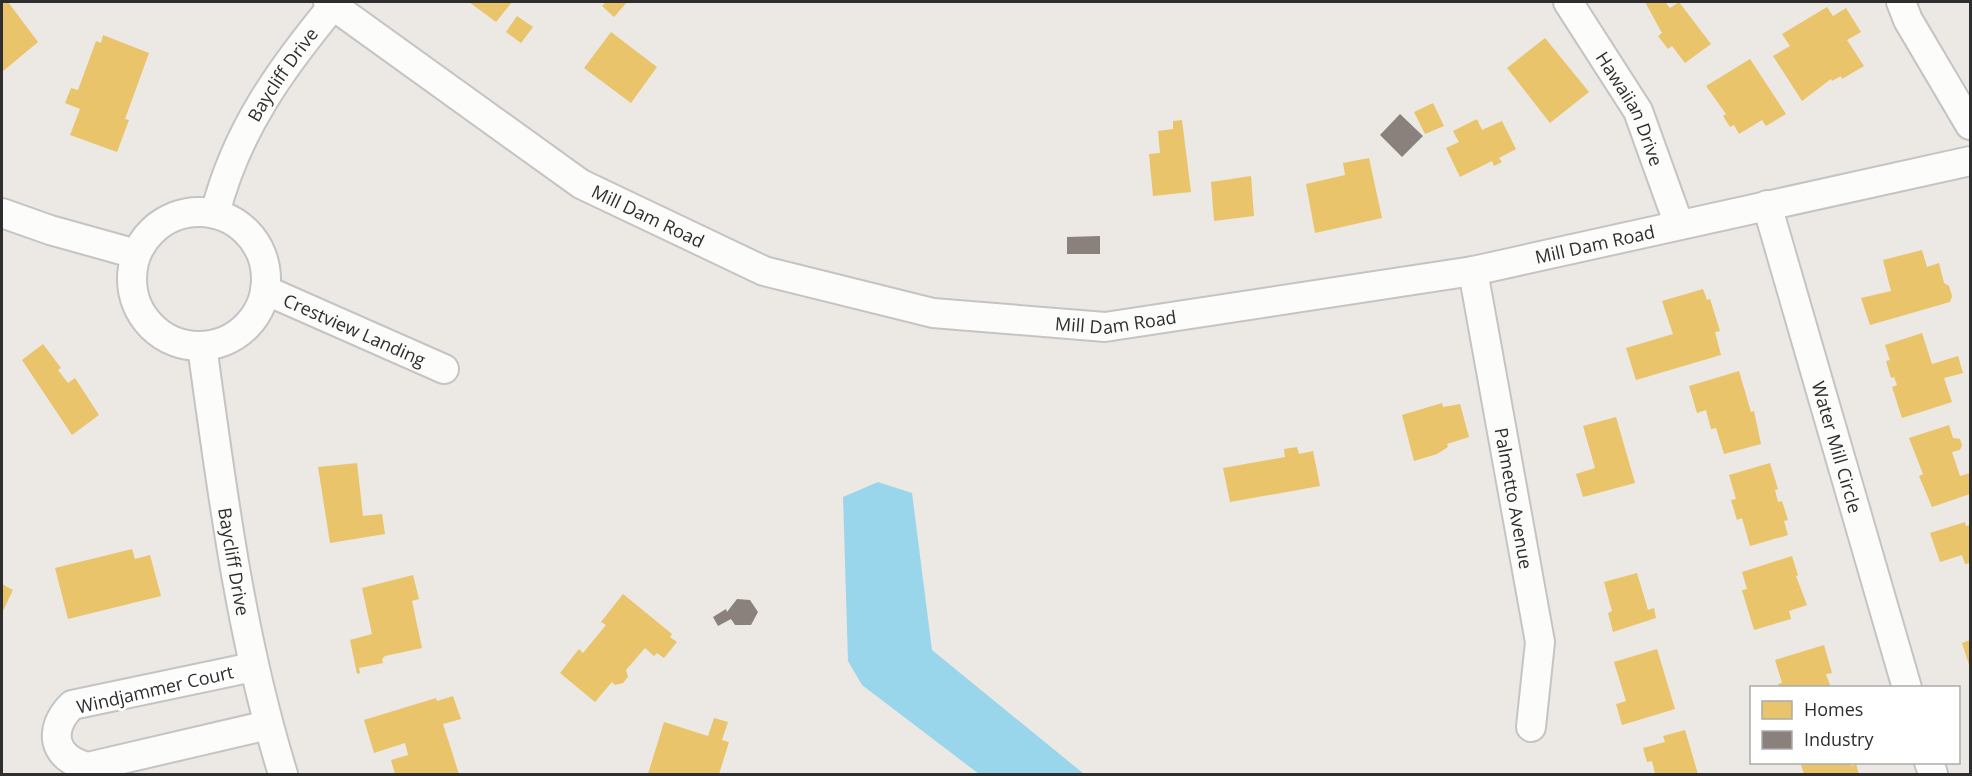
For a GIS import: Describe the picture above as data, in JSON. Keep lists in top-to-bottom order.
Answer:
{
  "streets": {
    "street": [
      "Baycliff Drive",
      "Hawaiian Drive",
      "Mill Dam Road",
      "Crestview Landing",
      "Water Mill Circle",
      "Palmetto Avenue",
      "Windjammer Court"
    ]
  },
  "crossings": [
    ["Baycliff Drive", "Mill Dam Road"],
    ["Baycliff Drive", "Crestview Landing"],
    ["Baycliff Drive", "Windjammer Court"],
    ["Hawaiian Drive", "Mill Dam Road"],
    ["Mill Dam Road", "Water Mill Circle"],
    ["Mill Dam Road", "Palmetto Avenue"]
  ],
  "legend": ["Homes", "Industry"]
}
